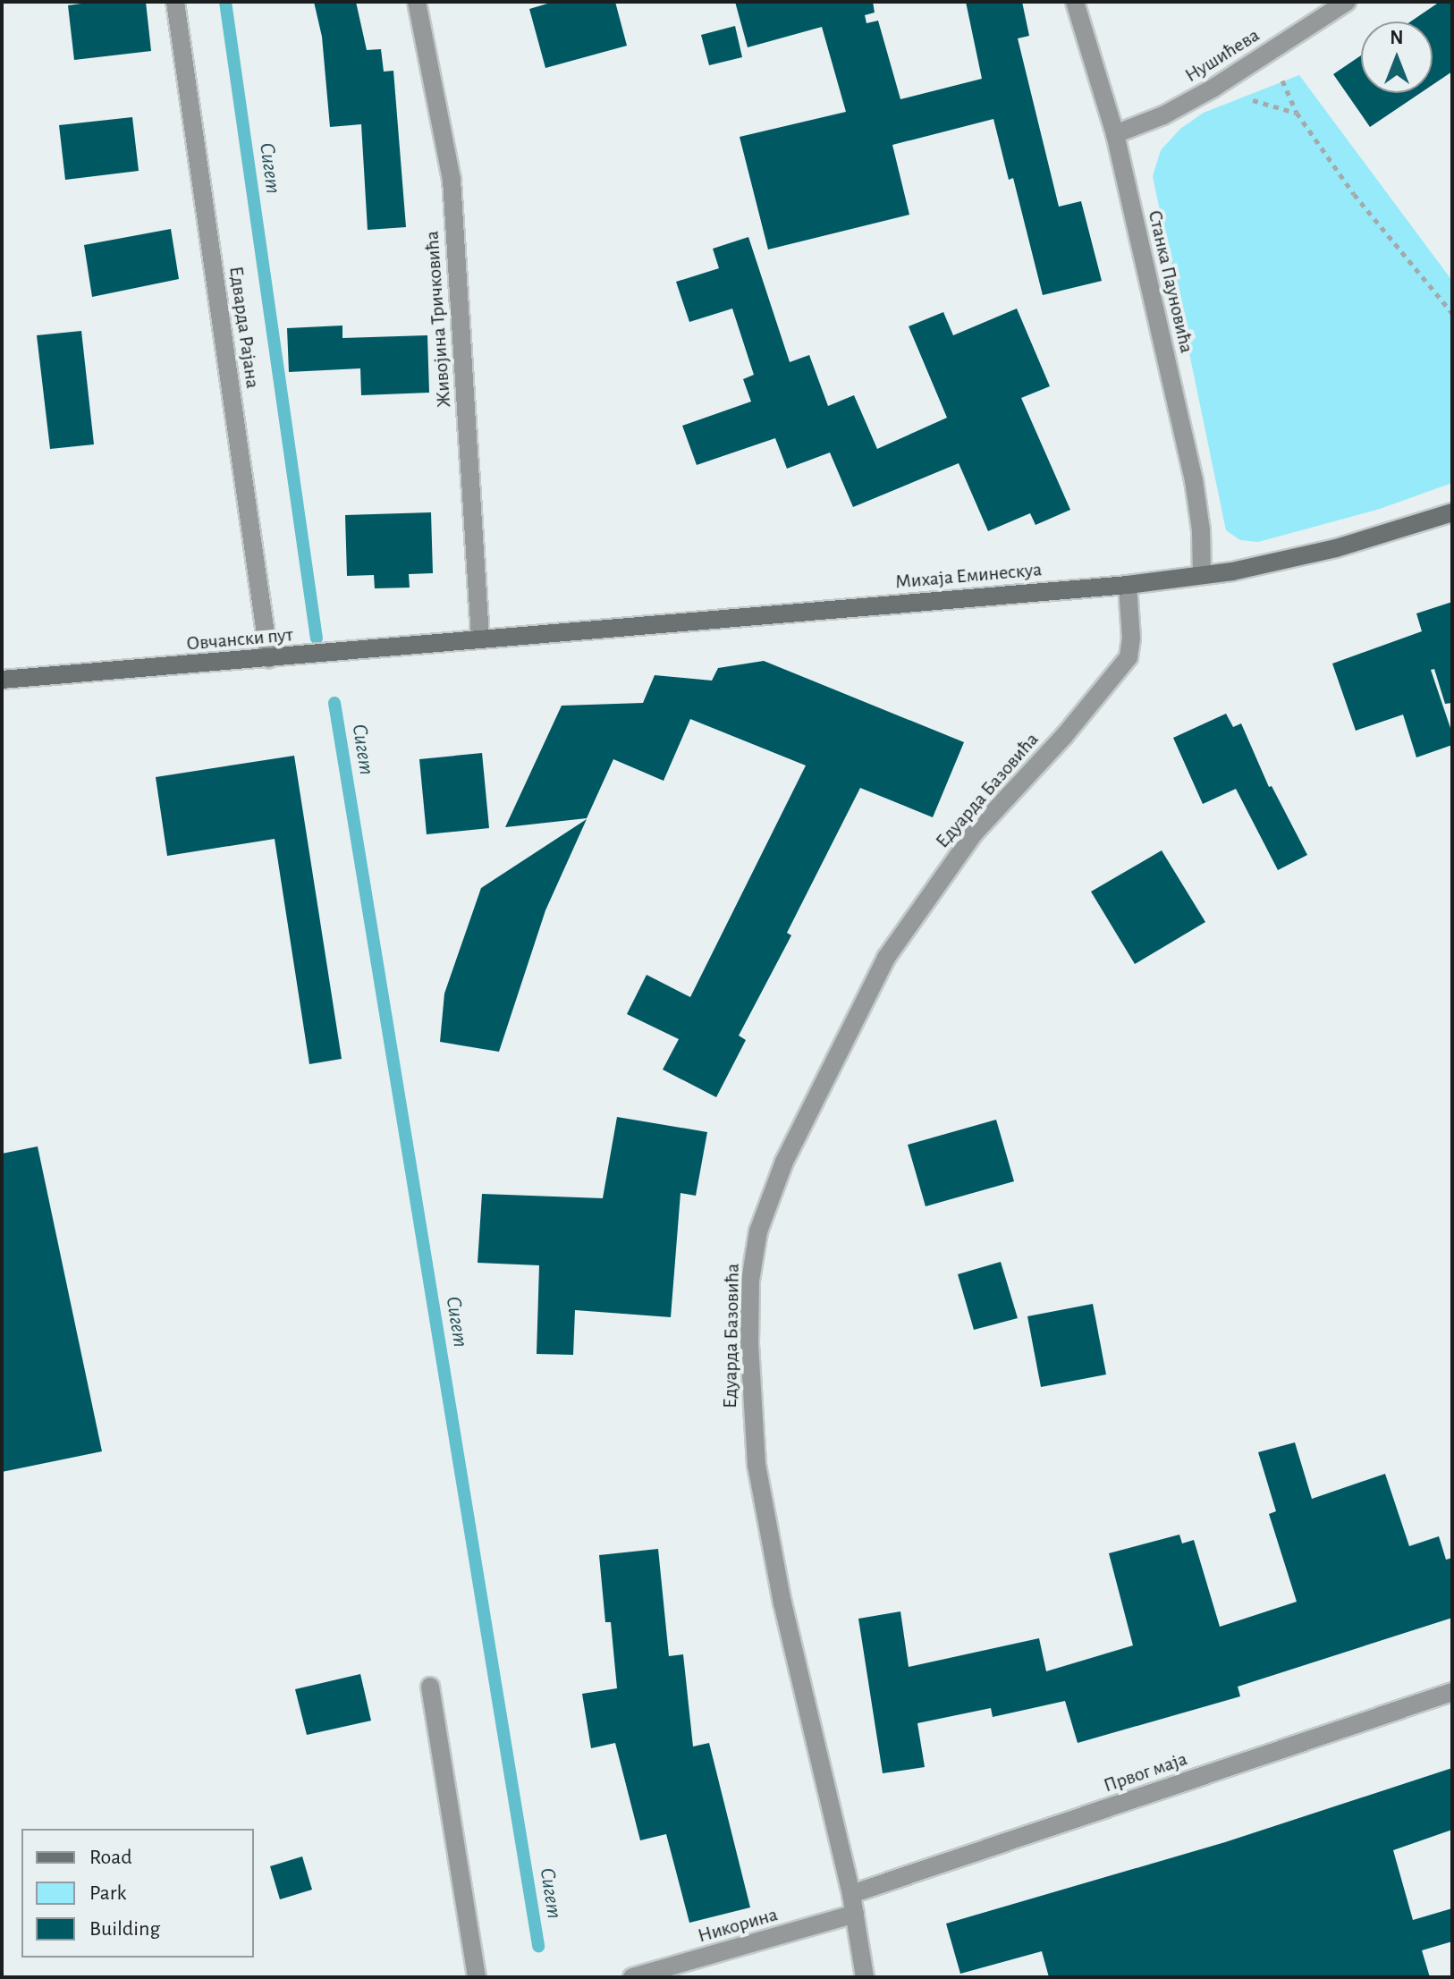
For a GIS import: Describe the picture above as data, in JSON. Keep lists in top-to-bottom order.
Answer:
{
  "streets": {
    "street": [
      "Нушићева",
      "Станка Пауновића",
      "Живојина Тричковића",
      "Едварда Рајана",
      "Михаја Еминескуа",
      "Овчански пут",
      "Едуарда Базовића",
      "Првог маја",
      "Никорина"
    ]
  },
  "crossings": [
    ["Нушићева", "Станка Пауновића"],
    ["Станка Пауновића", "Михаја Еминескуа"],
    ["Живојина Тричковића", "Михаја Еминескуа"],
    ["Живојина Тричковића", "Овчански пут"],
    ["Едварда Рајана", "Овчански пут"],
    ["Михаја Еминескуа", "Овчански пут"],
    ["Михаја Еминескуа", "Едуарда Базовића"],
    ["Едуарда Базовића", "Првог маја"],
    ["Едуарда Базовића", "Никорина"]
  ],
  "water": ["Сигет"],
  "legend": ["Road", "Park", "Building"],
  "north": "top"
}
